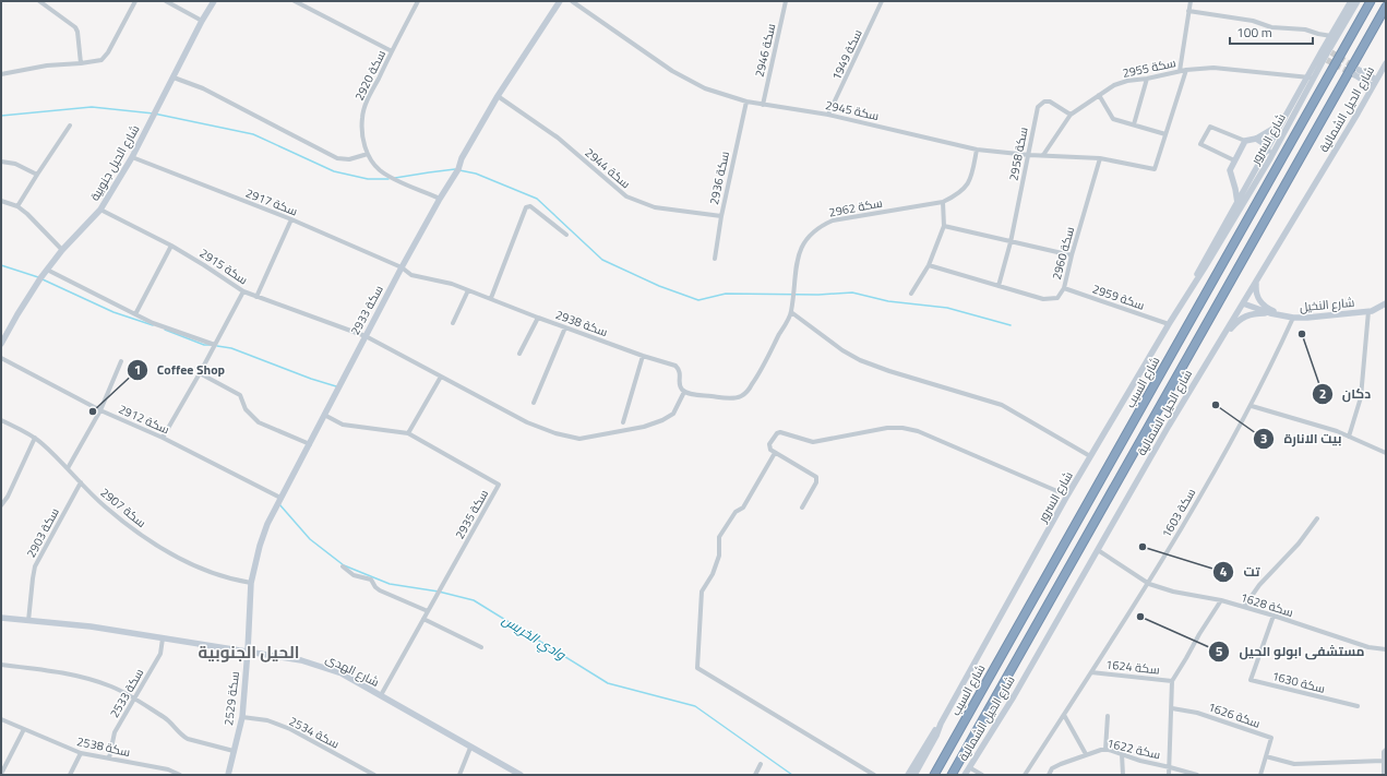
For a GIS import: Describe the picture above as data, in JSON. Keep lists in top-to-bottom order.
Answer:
{
  "streets": {
    "highway": ["شارع السيب"],
    "street": [
      "سكة 2946",
      "سكة 1949",
      "سكة 2955",
      "سكة 2920",
      "شارع الحيل الشمالية",
      "سكة 2945",
      "شارع السرور",
      "سكة 2958",
      "شارع الحيل جنوبية",
      "سكة 2944",
      "سكة 2936",
      "سكة 2917",
      "سكة 2962",
      "سكة 2960",
      "سكة 2915",
      "سكة 2959",
      "شارع النخيل",
      "سكة 2933",
      "سكة 2938",
      "سكة 2912",
      "سكة 2907",
      "سكة 1603",
      "سكة 2935",
      "سكة 2903",
      "سكة 1628",
      "سكة 1624",
      "شارع الهدى",
      "سكة 1630",
      "سكة 2533",
      "سكة 2529",
      "سكة 1626",
      "سكة 2534",
      "سكة 2538",
      "سكة 1622"
    ]
  },
  "crossings": [
    ["سكة 2946", "سكة 2945"],
    ["سكة 1949", "سكة 2945"],
    ["سكة 2955", "سكة 2945"],
    ["سكة 2955", "شارع السرور"],
    ["سكة 2955", "سكة 2958"],
    ["سكة 2920", "سكة 2933"],
    ["شارع الحيل الشمالية", "شارع النخيل"],
    ["شارع الحيل الشمالية", "سكة 1628"],
    ["سكة 2945", "سكة 2958"],
    ["سكة 2945", "سكة 2936"],
    ["سكة 2945", "سكة 2962"],
    ["سكة 2945", "سكة 2960"],
    ["شارع السرور", "سكة 2959"],
    ["سكة 2958", "سكة 2960"],
    ["شارع الحيل جنوبية", "سكة 2917"],
    ["شارع الحيل جنوبية", "سكة 2915"],
    ["سكة 2944", "سكة 2936"],
    ["سكة 2944", "سكة 2933"],
    ["سكة 2917", "سكة 2933"],
    ["سكة 2917", "سكة 2938"],
    ["سكة 2962", "سكة 2915"],
    ["سكة 2962", "سكة 2938"],
    ["سكة 2960", "سكة 2959"],
    ["سكة 2915", "سكة 2933"],
    ["سكة 2915", "سكة 2938"],
    ["شارع النخيل", "سكة 1603"],
    ["سكة 2933", "سكة 2938"],
    ["سكة 2933", "سكة 2912"],
    ["سكة 2933", "سكة 2907"],
    ["سكة 2933", "سكة 2935"],
    ["سكة 2933", "شارع الهدى"],
    ["سكة 2933", "سكة 2529"],
    ["سكة 2907", "سكة 2903"],
    ["سكة 1603", "سكة 1628"],
    ["سكة 1603", "سكة 1624"],
    ["سكة 2935", "شارع الهدى"],
    ["سكة 2903", "شارع الهدى"],
    ["سكة 1628", "سكة 1624"],
    ["سكة 1628", "سكة 1630"],
    ["سكة 1624", "سكة 1626"],
    ["سكة 1624", "سكة 1622"],
    ["شارع الهدى", "سكة 2533"],
    ["شارع الهدى", "سكة 2529"],
    ["سكة 2533", "سكة 2538"],
    ["سكة 2529", "سكة 2534"]
  ],
  "districts": ["الحيل الجنوبية"],
  "water": ["وادي الخريس"],
  "places": [
    "دكان",
    "بيت الانارة",
    "Coffee Shop",
    "تت",
    "مستشفى ابولو الحيل"
  ],
  "scale_bar": "100 m"
}
